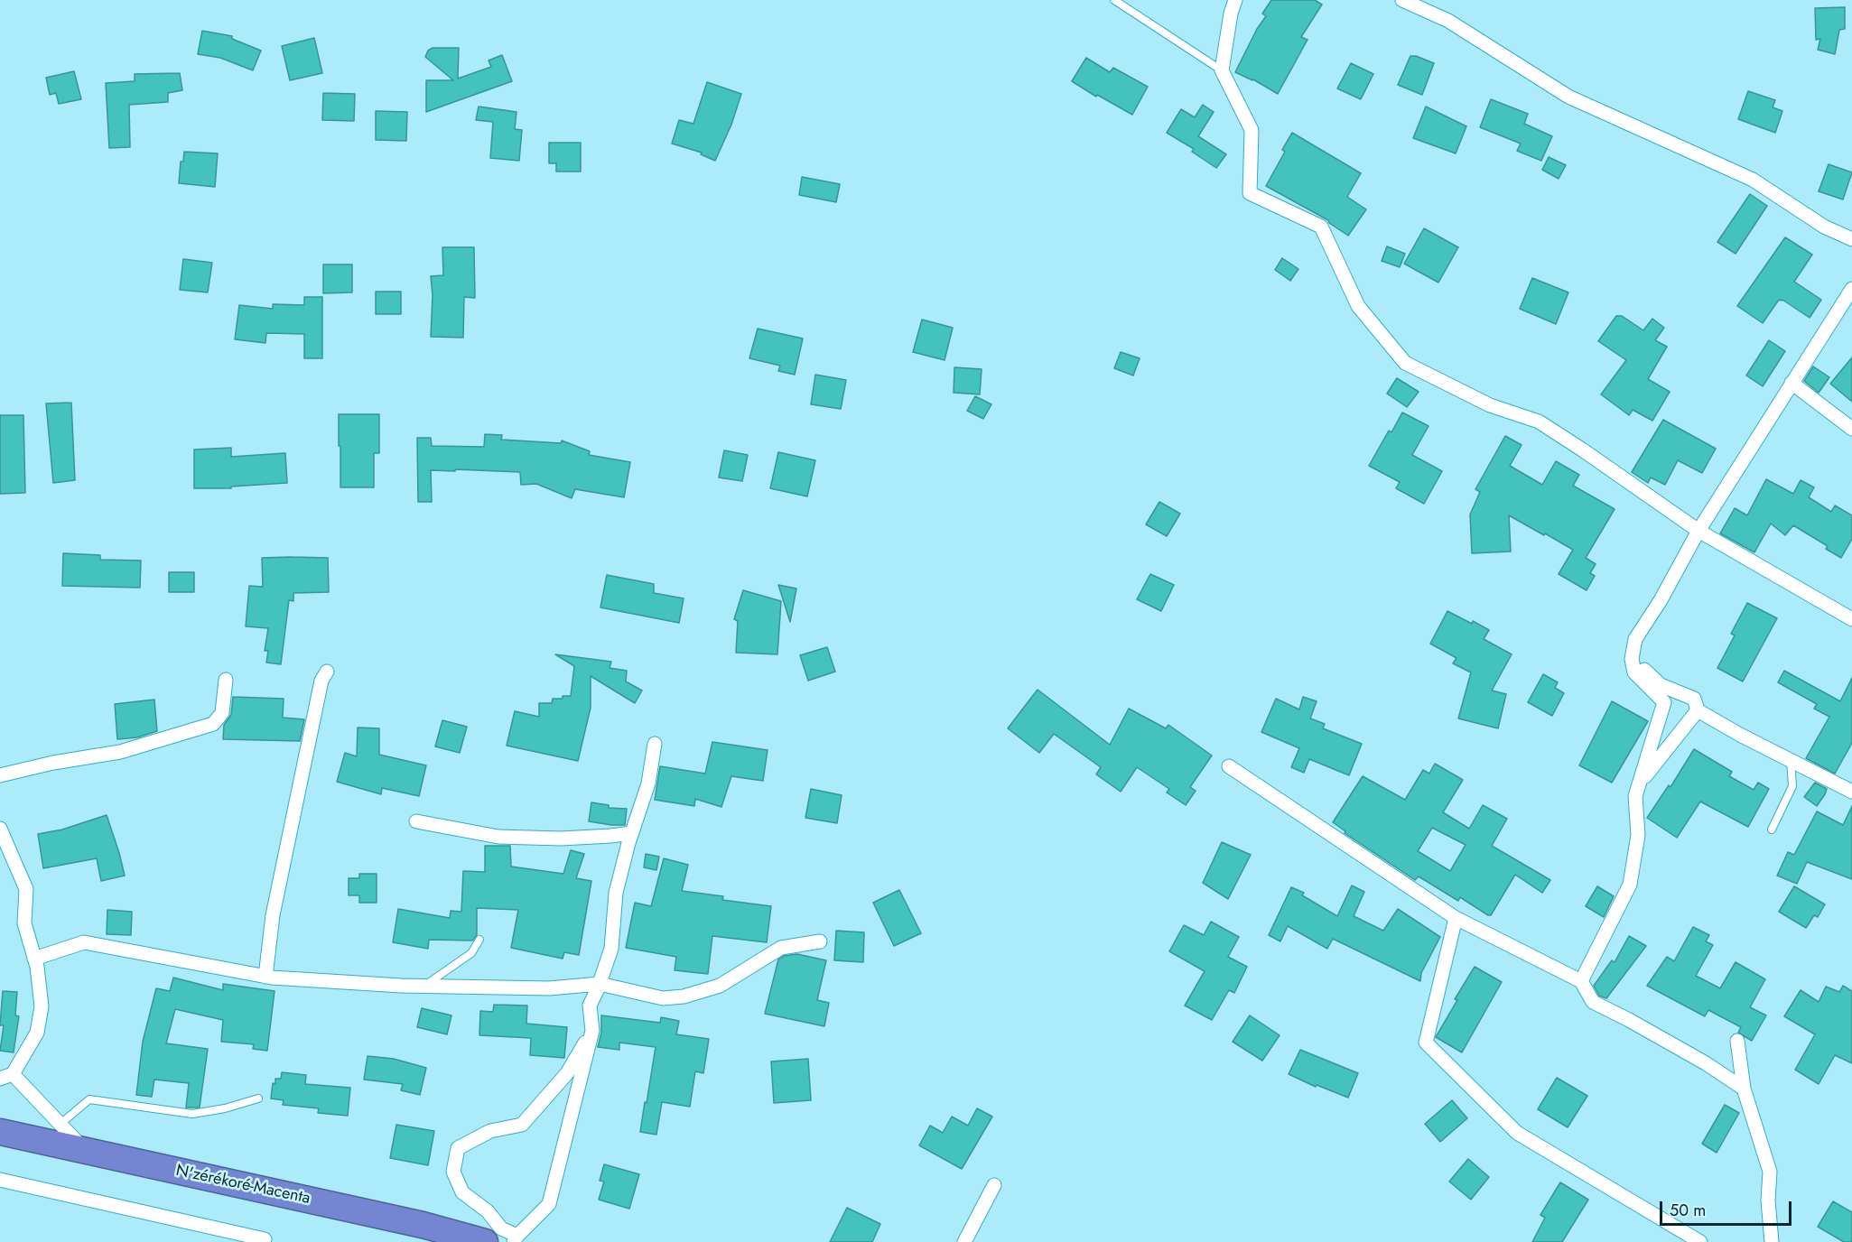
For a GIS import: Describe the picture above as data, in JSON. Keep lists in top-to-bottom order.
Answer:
{
  "streets": {
    "highway": ["N'zérékoré-Macenta"]
  },
  "scale_bar": "50 m"
}
